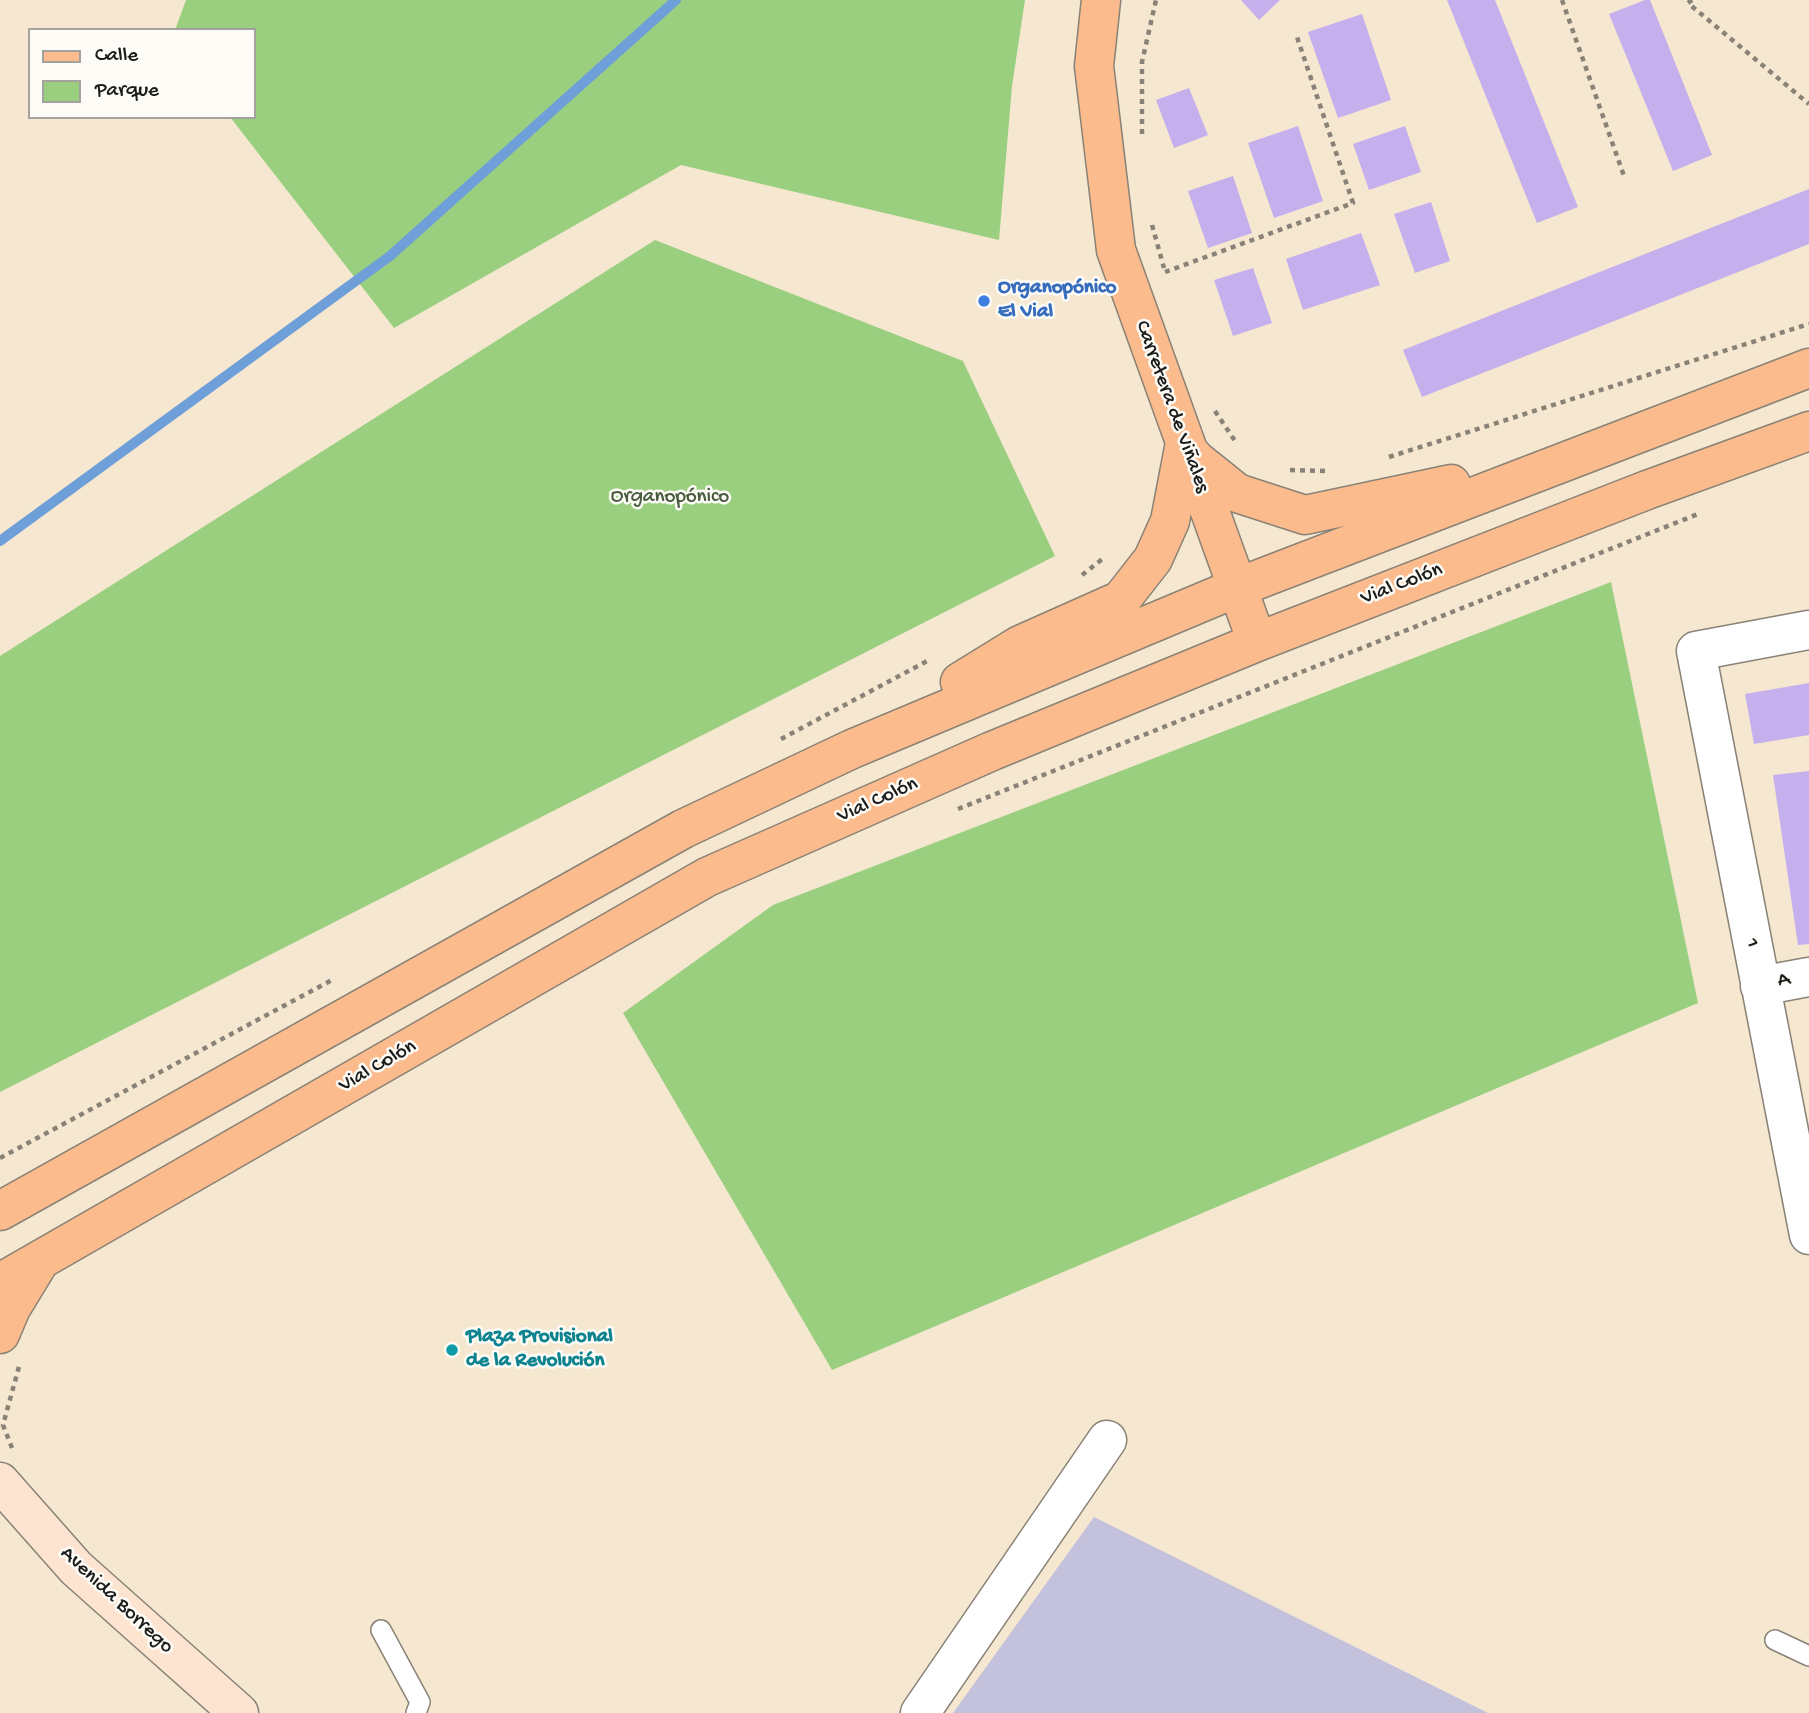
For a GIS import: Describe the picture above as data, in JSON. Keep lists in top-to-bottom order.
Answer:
{
  "streets": {
    "main road": ["Carretera de Viñales", "Vial Colón"],
    "street": ["1", "A", "Avenida Borrego"]
  },
  "crossings": [
    ["Carretera de Viñales", "Vial Colón"],
    ["1", "A"]
  ],
  "parks": ["Organopónico"],
  "places": ["Organopónico El Vial", "Plaza Provisional de la Revolución"],
  "legend": ["Calle", "Parque"]
}
